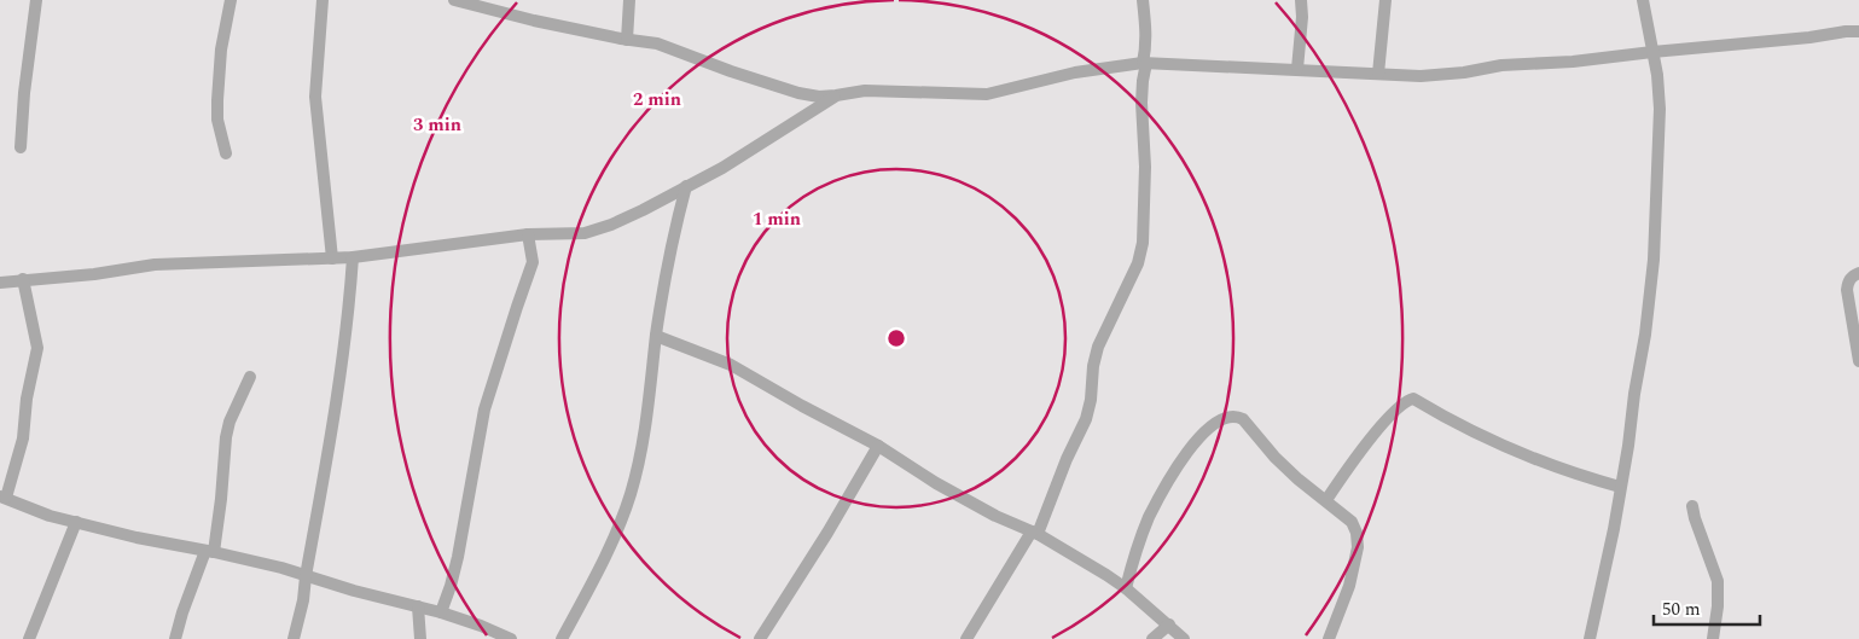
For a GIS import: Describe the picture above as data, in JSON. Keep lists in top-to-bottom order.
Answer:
{
  "scale_bar": "50 m",
  "rings": ["2 min", "3 min", "1 min"]
}
